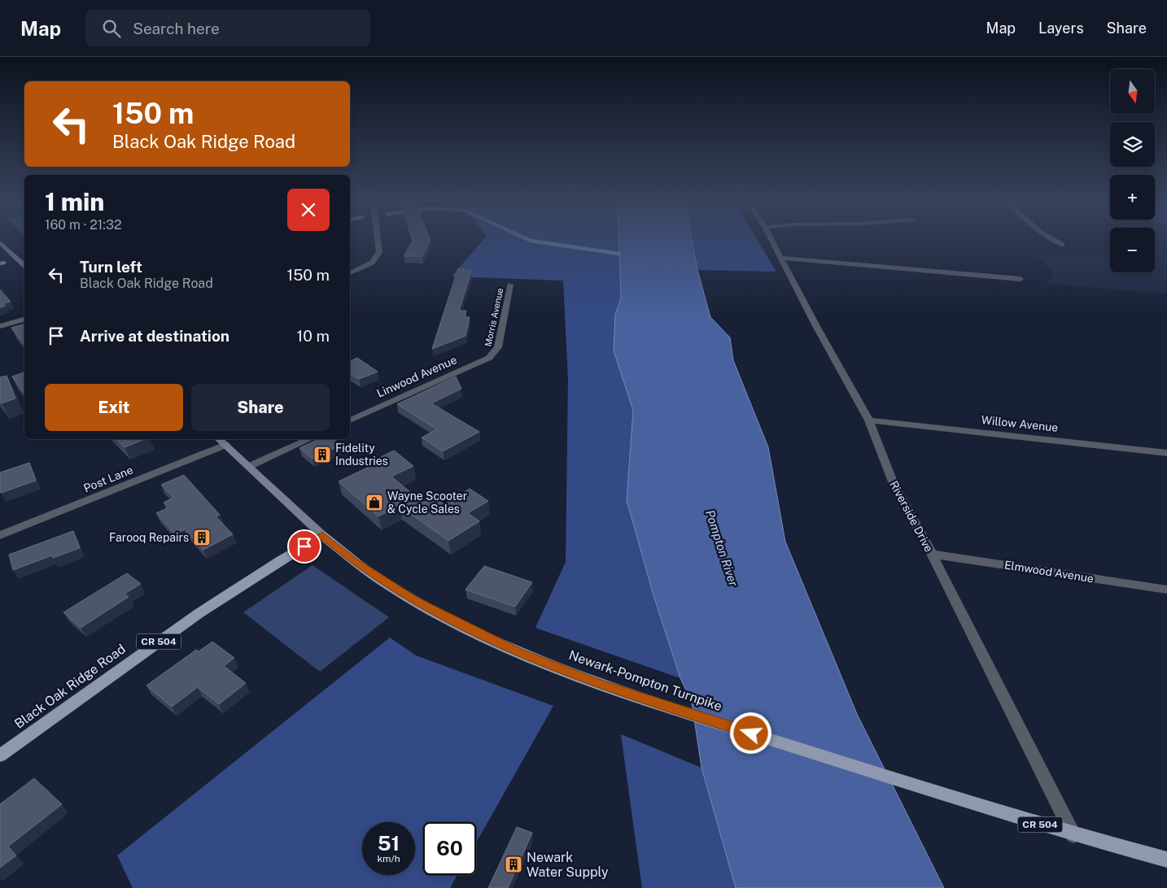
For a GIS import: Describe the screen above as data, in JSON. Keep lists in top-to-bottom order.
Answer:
{
  "streets": {
    "main road": ["CR 504", "Newark-Pompton Turnpike", "Black Oak Ridge Road"],
    "street": [
      "Morris Avenue",
      "Linwood Avenue",
      "Willow Avenue",
      "Post Lane",
      "Riverside Drive",
      "Elmwood Avenue"
    ]
  },
  "crossings": [
    ["Morris Avenue", "Linwood Avenue"],
    ["Willow Avenue", "Riverside Drive"],
    ["Post Lane", "Newark-Pompton Turnpike"],
    ["Riverside Drive", "Elmwood Avenue"],
    ["Riverside Drive", "Newark-Pompton Turnpike"],
    ["Newark-Pompton Turnpike", "Black Oak Ridge Road"]
  ],
  "water": ["Pompton River"],
  "places": {
    "building": ["Fidelity Industries", "Farooq Repairs", "Newark Water Supply"],
    "shop": ["Wayne Scooter & Cycle Sales"]
  },
  "north": "bottom",
  "page": {
    "header": "Map",
    "search": "Search here",
    "nav": ["Map", "Layers", "Share"],
    "map_buttons": ["+", "−"],
    "turn": ["150 m", "Black Oak Ridge Road"],
    "heading": ["1 min", "160 m · 21:32"],
    "list": [
      {
        "name": "Turn left",
        "note": "Black Oak Ridge Road",
        "value": "150 m"
      },
      {
        "name": "Arrive at destination",
        "value": "10 m"
      }
    ],
    "buttons": ["Exit", "Share"],
    "speed": "51 km/h",
    "limit": "60"
  }
}
